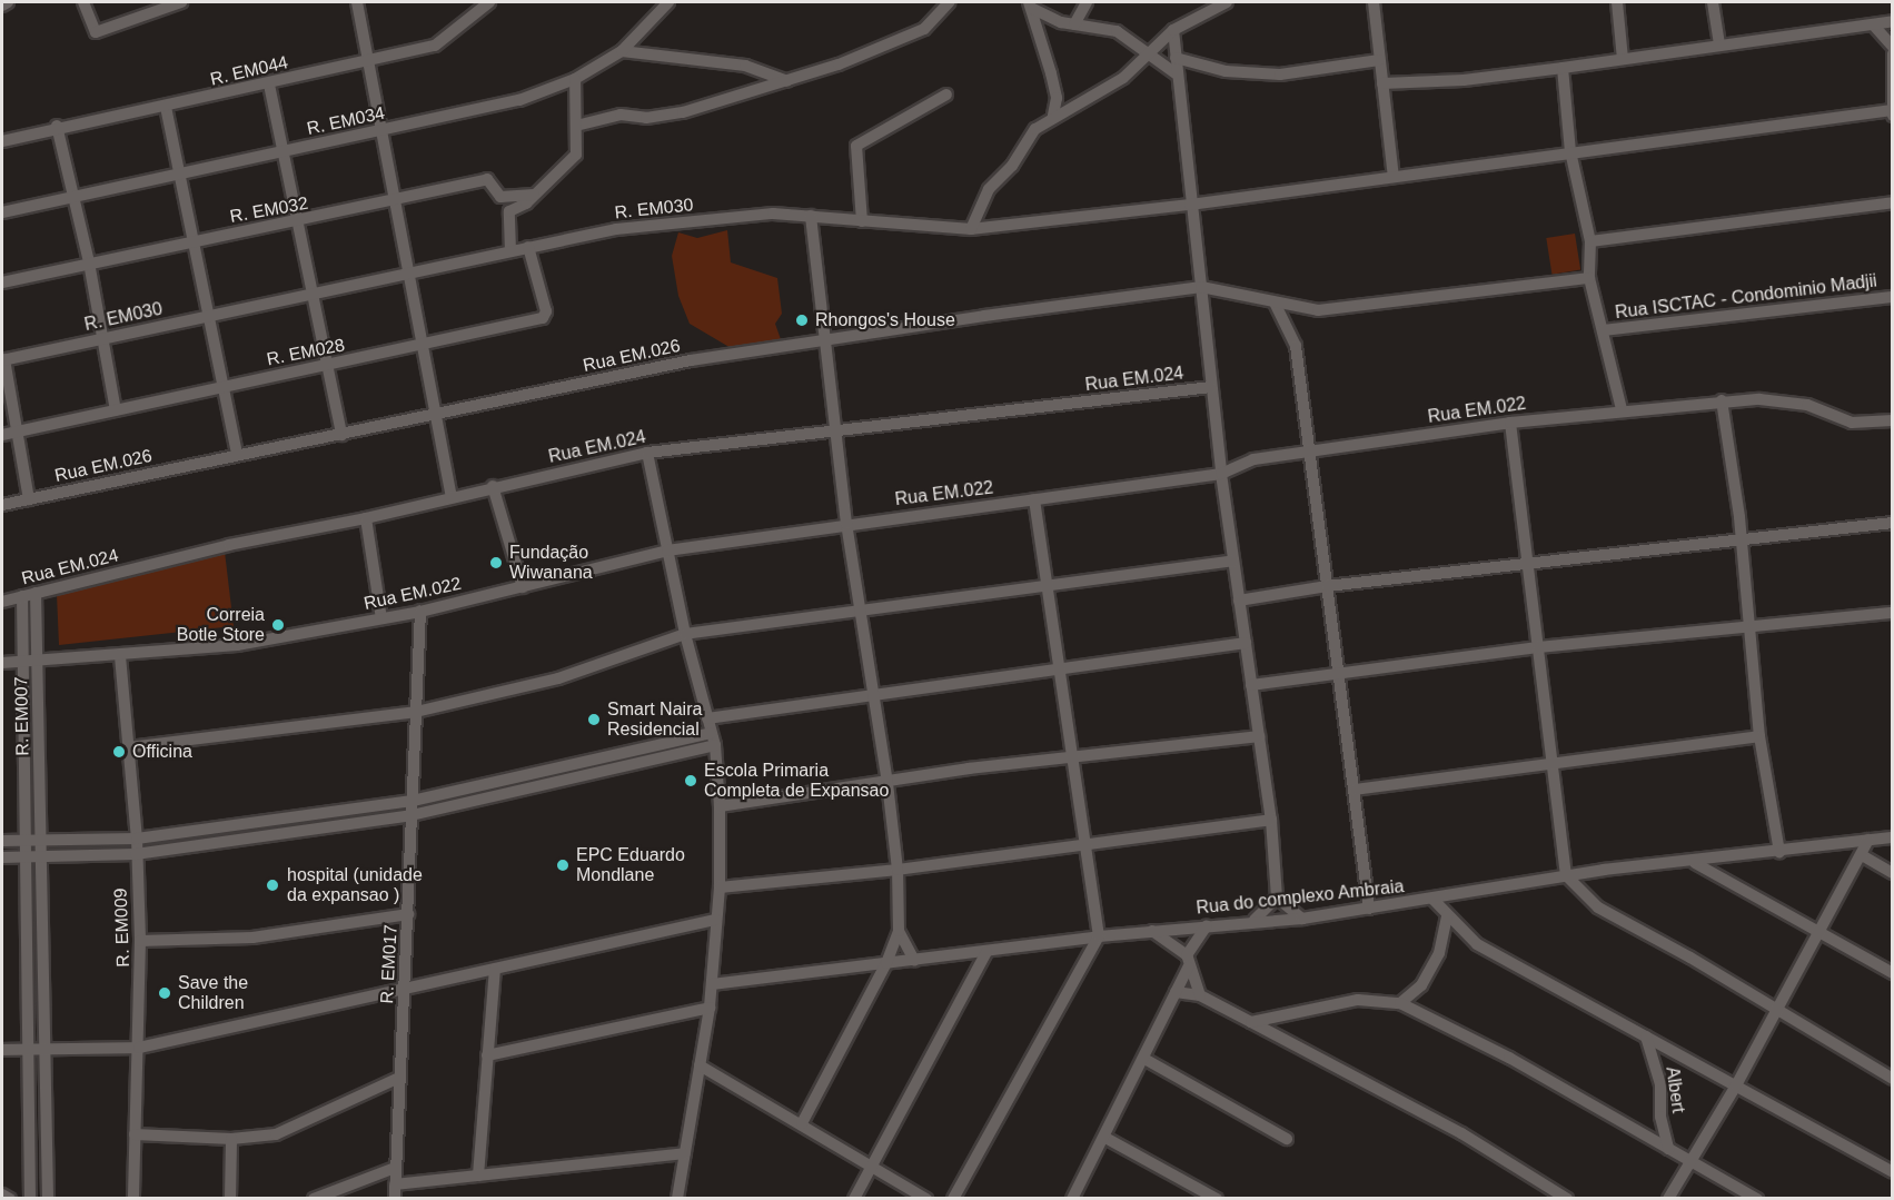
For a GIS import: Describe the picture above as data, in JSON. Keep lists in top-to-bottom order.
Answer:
{
  "streets": {
    "street": [
      "R. EM044",
      "R. EM034",
      "R. EM030",
      "R. EM032",
      "Rua ISCTAC - Condominio Madjii",
      "R. EM028",
      "Rua EM.026",
      "Rua EM.024",
      "Rua EM.022",
      "R. EM007",
      "Rua do complexo Ambraia",
      "R. EM009",
      "R. EM017",
      "Albert"
    ]
  },
  "crossings": [
    ["R. EM030", "R. EM028"],
    ["Rua EM.024", "R. EM007"],
    ["Rua EM.022", "R. EM007"],
    ["Rua EM.022", "R. EM009"],
    ["Rua EM.022", "R. EM017"]
  ],
  "places": [
    "Rhongos's House",
    "Fundação Wiwanana",
    "Correia Botle Store",
    "Smart Naira Residencial",
    "Officina",
    "Escola Primaria Completa de Expansao",
    "EPC Eduardo Mondlane",
    "hospital (unidade da expansao )",
    "Save the Children"
  ]
}
